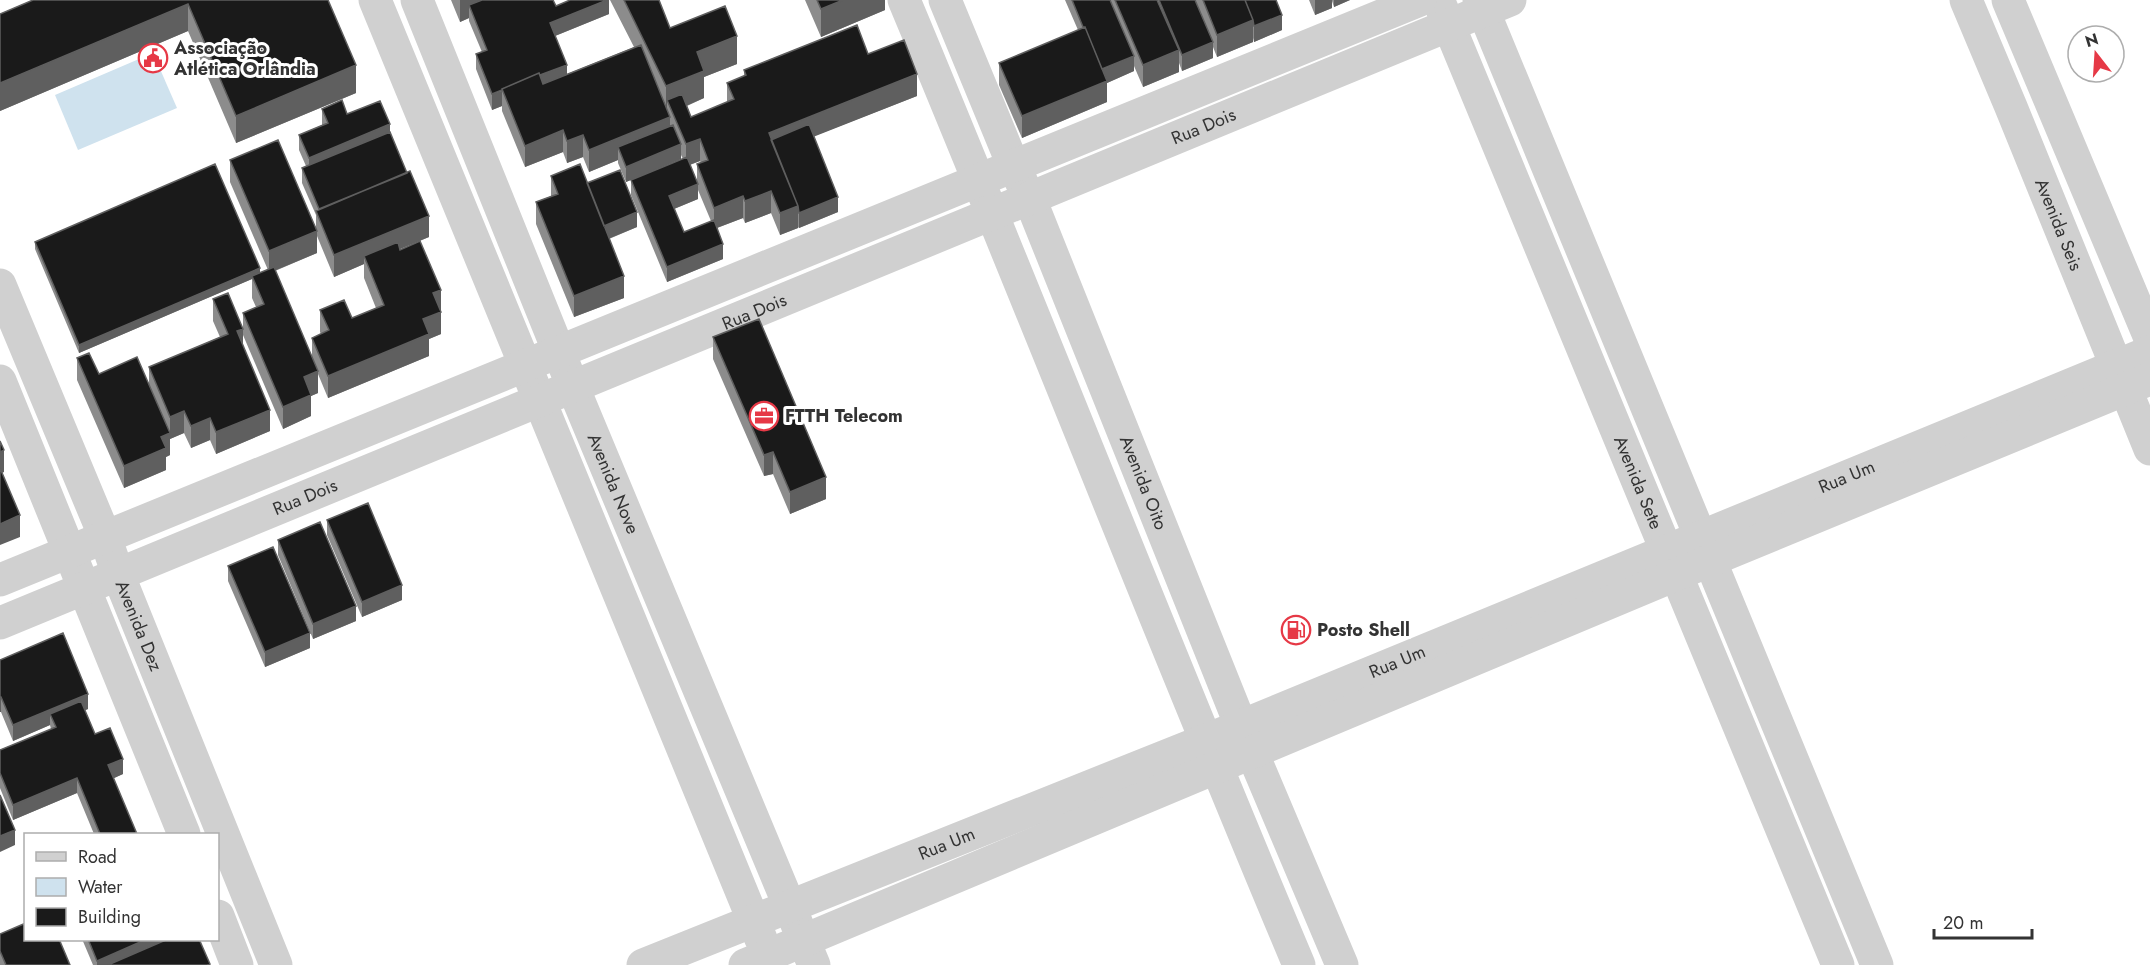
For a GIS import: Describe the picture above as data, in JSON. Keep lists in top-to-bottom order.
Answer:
{
  "streets": {
    "street": [
      "Rua Dois",
      "Avenida Seis",
      "Rua Um",
      "Avenida Sete",
      "Avenida Nove",
      "Avenida Oito",
      "Avenida Dez"
    ]
  },
  "crossings": [
    ["Rua Dois", "Avenida Sete"],
    ["Rua Dois", "Avenida Nove"],
    ["Rua Dois", "Avenida Oito"],
    ["Rua Dois", "Avenida Dez"],
    ["Avenida Seis", "Rua Um"],
    ["Rua Um", "Avenida Sete"],
    ["Rua Um", "Avenida Nove"],
    ["Rua Um", "Avenida Oito"]
  ],
  "places": {
    "public building": ["Associação Atlética Orlândia"],
    "office": ["FTTH Telecom"],
    "fuel station": ["Posto Shell"]
  },
  "legend": ["Road", "Water", "Building"],
  "scale_bar": "20 m",
  "north": "top"
}
